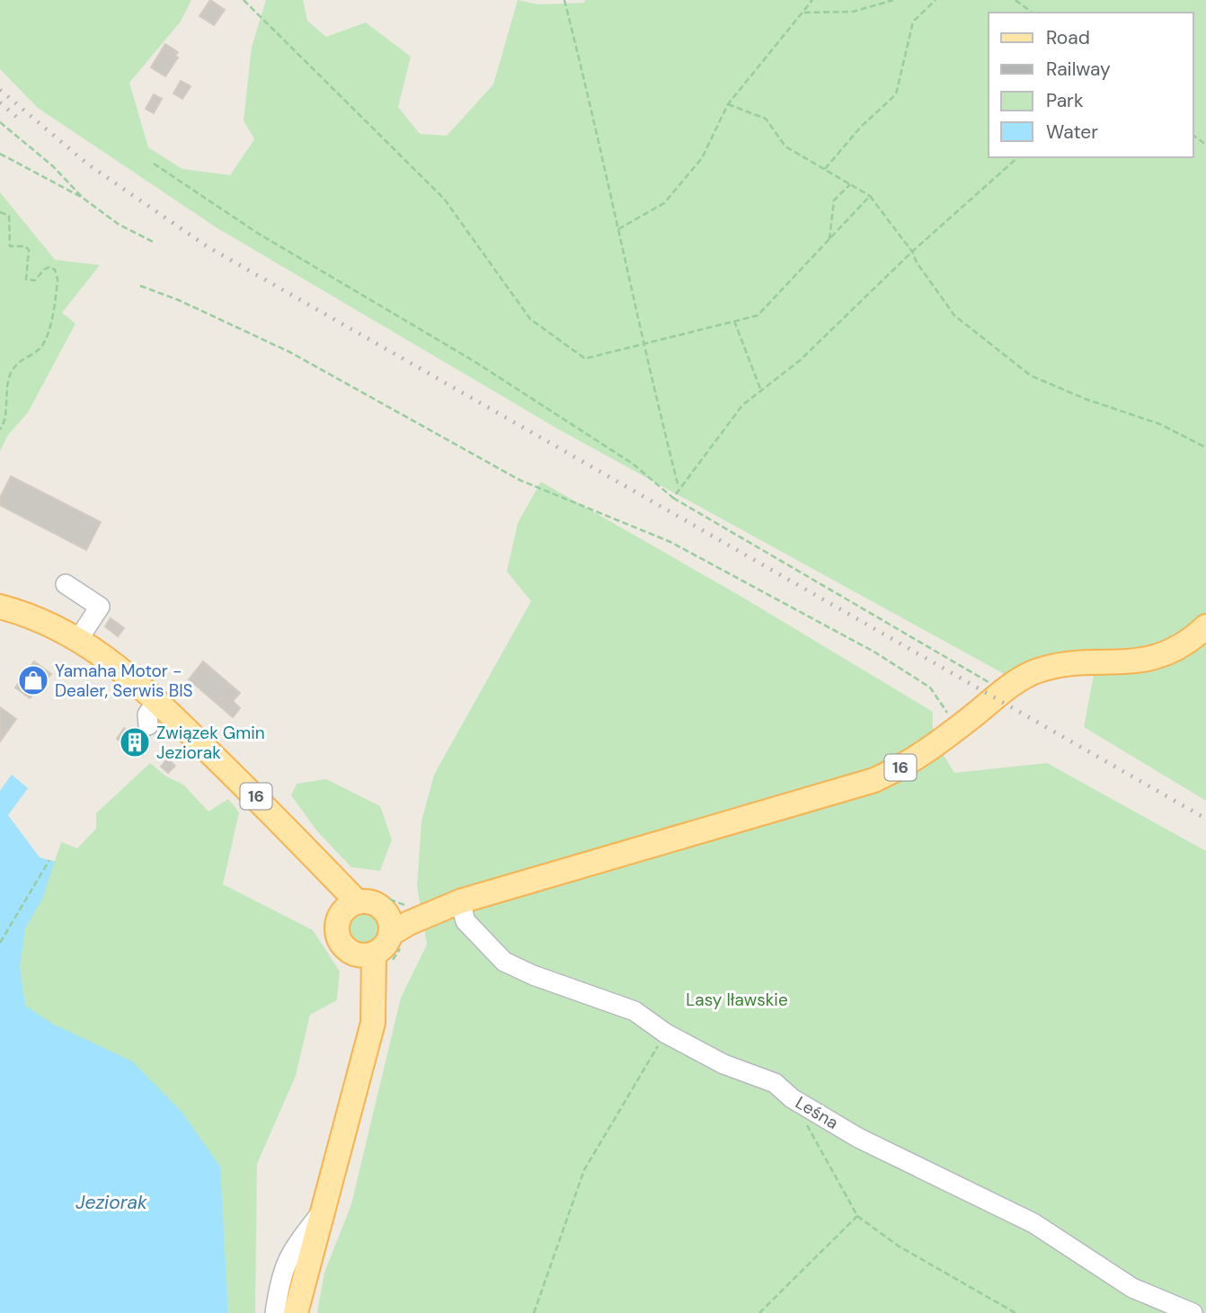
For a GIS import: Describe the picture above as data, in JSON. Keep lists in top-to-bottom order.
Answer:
{
  "streets": {
    "main road": ["16"],
    "lane": ["Leśna"]
  },
  "crossings": [
    ["16", "Leśna"]
  ],
  "water": ["Jeziorak"],
  "parks": ["Lasy Iławskie"],
  "places": {
    "shop": ["Yamaha Motor - Dealer, Serwis BIS"],
    "building": ["Związek Gmin Jeziorak"]
  },
  "legend": [
    "Road",
    "Railway",
    "Park",
    "Water"
  ]
}
